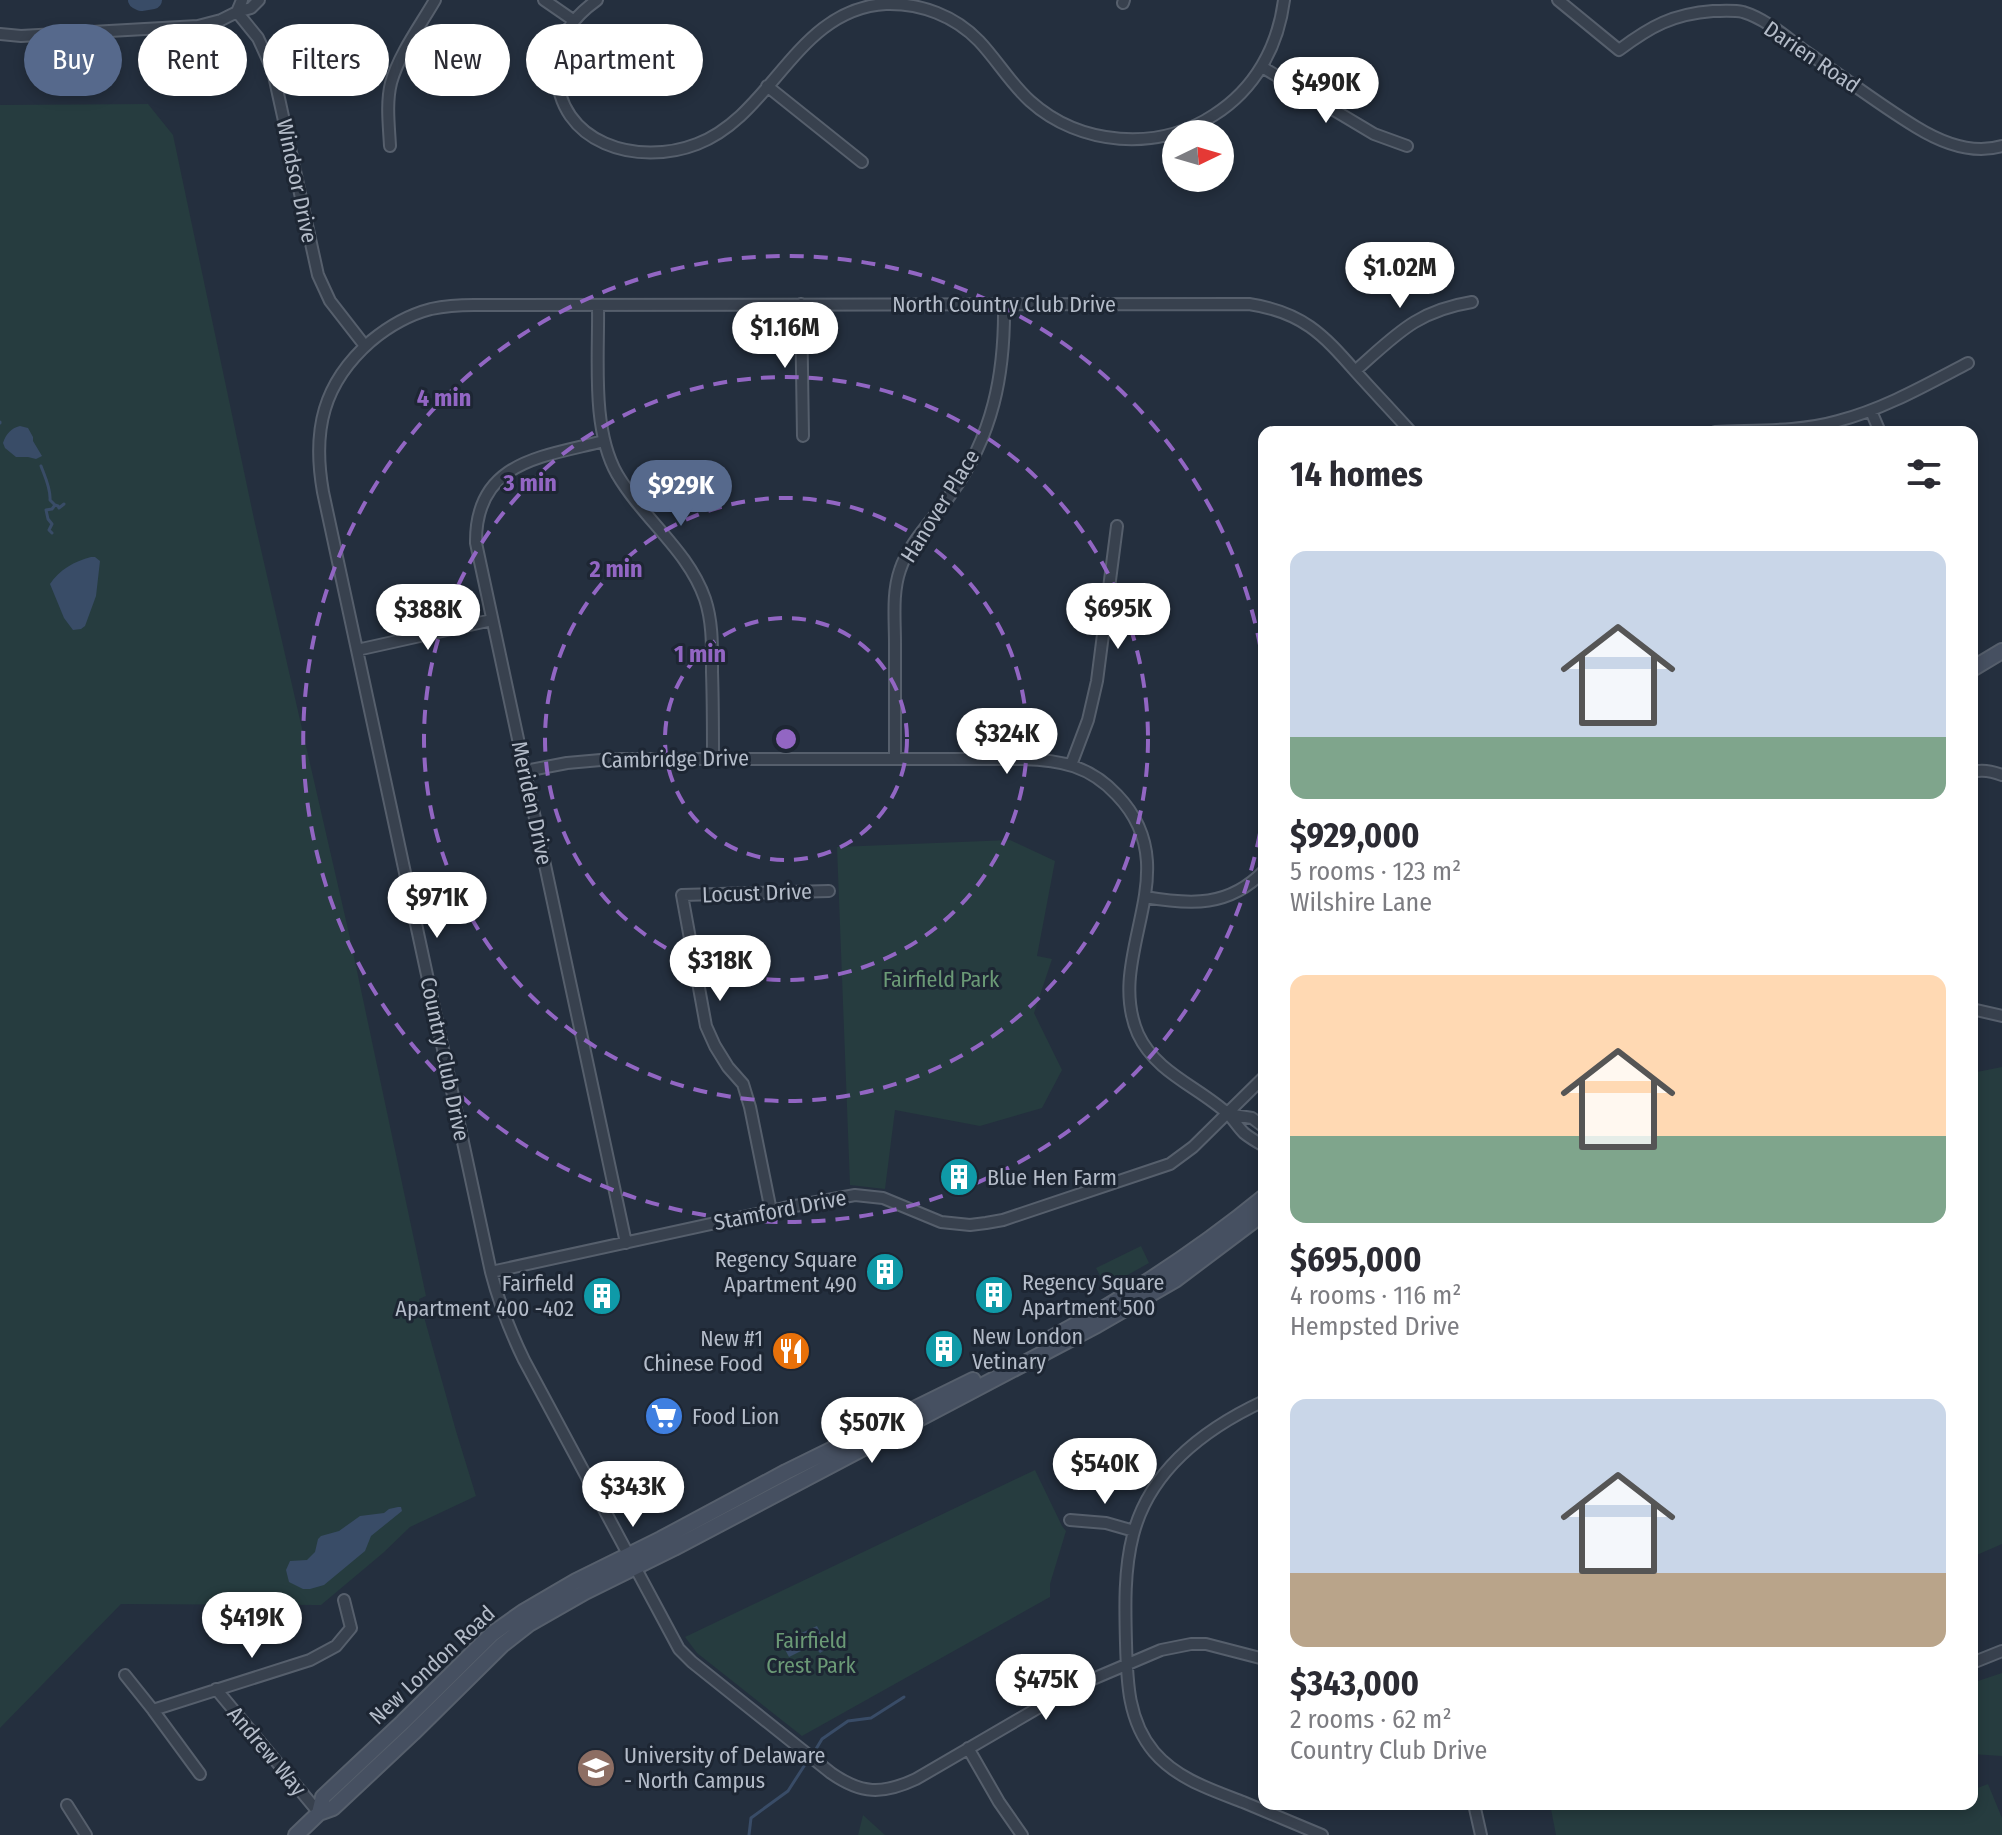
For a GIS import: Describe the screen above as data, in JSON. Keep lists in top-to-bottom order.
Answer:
{
  "streets": {
    "main road": ["New London Road"],
    "street": [
      "Darien Road",
      "Windsor Drive",
      "North Country Club Drive",
      "Hanover Place",
      "Cambridge Drive",
      "Meriden Drive",
      "Locust Drive",
      "Country Club Drive",
      "Stamford Drive",
      "Andrew Way"
    ]
  },
  "crossings": [
    ["Windsor Drive", "North Country Club Drive"],
    ["Windsor Drive", "Country Club Drive"],
    ["North Country Club Drive", "Hanover Place"],
    ["North Country Club Drive", "Country Club Drive"],
    ["Hanover Place", "Cambridge Drive"],
    ["Cambridge Drive", "Meriden Drive"],
    ["Cambridge Drive", "Stamford Drive"],
    ["Meriden Drive", "Stamford Drive"],
    ["Locust Drive", "Stamford Drive"],
    ["Country Club Drive", "Stamford Drive"],
    ["Country Club Drive", "New London Road"],
    ["New London Road", "Andrew Way"]
  ],
  "parks": ["Fairfield Park", "Fairfield Crest Park"],
  "places": {
    "building": [
      "Blue Hen Farm",
      "Regency Square Apartment 490",
      "Regency Square Apartment 500",
      "Fairfield Apartment 400 -402",
      "New London Vetinary"
    ],
    "restaurant": ["New #1 Chinese Food"],
    "supermarket": ["Food Lion"],
    "school or university": ["University of Delaware - North Campus"]
  },
  "north": "right",
  "page": {
    "chip": [
      "Buy",
      "Rent",
      "Filters",
      "New",
      "Apartment"
    ],
    "price": [
      "$490K",
      "$1.02M",
      "$1.16M",
      "$929K",
      "$695K",
      "$388K",
      "$324K",
      "$971K",
      "$318K",
      "$507K",
      "$540K",
      "$343K",
      "$419K",
      "$475K"
    ],
    "heading": "14 homes",
    "list": [
      {
        "name": "$929,000",
        "note": "5 rooms · 123 m² · Wilshire Lane"
      },
      {
        "name": "$695,000",
        "note": "4 rooms · 116 m² · Hempsted Drive"
      },
      {
        "name": "$343,000",
        "note": "2 rooms · 62 m² · Country Club Drive"
      }
    ]
  },
  "rings": [
    "4 min",
    "3 min",
    "2 min",
    "1 min"
  ]
}
